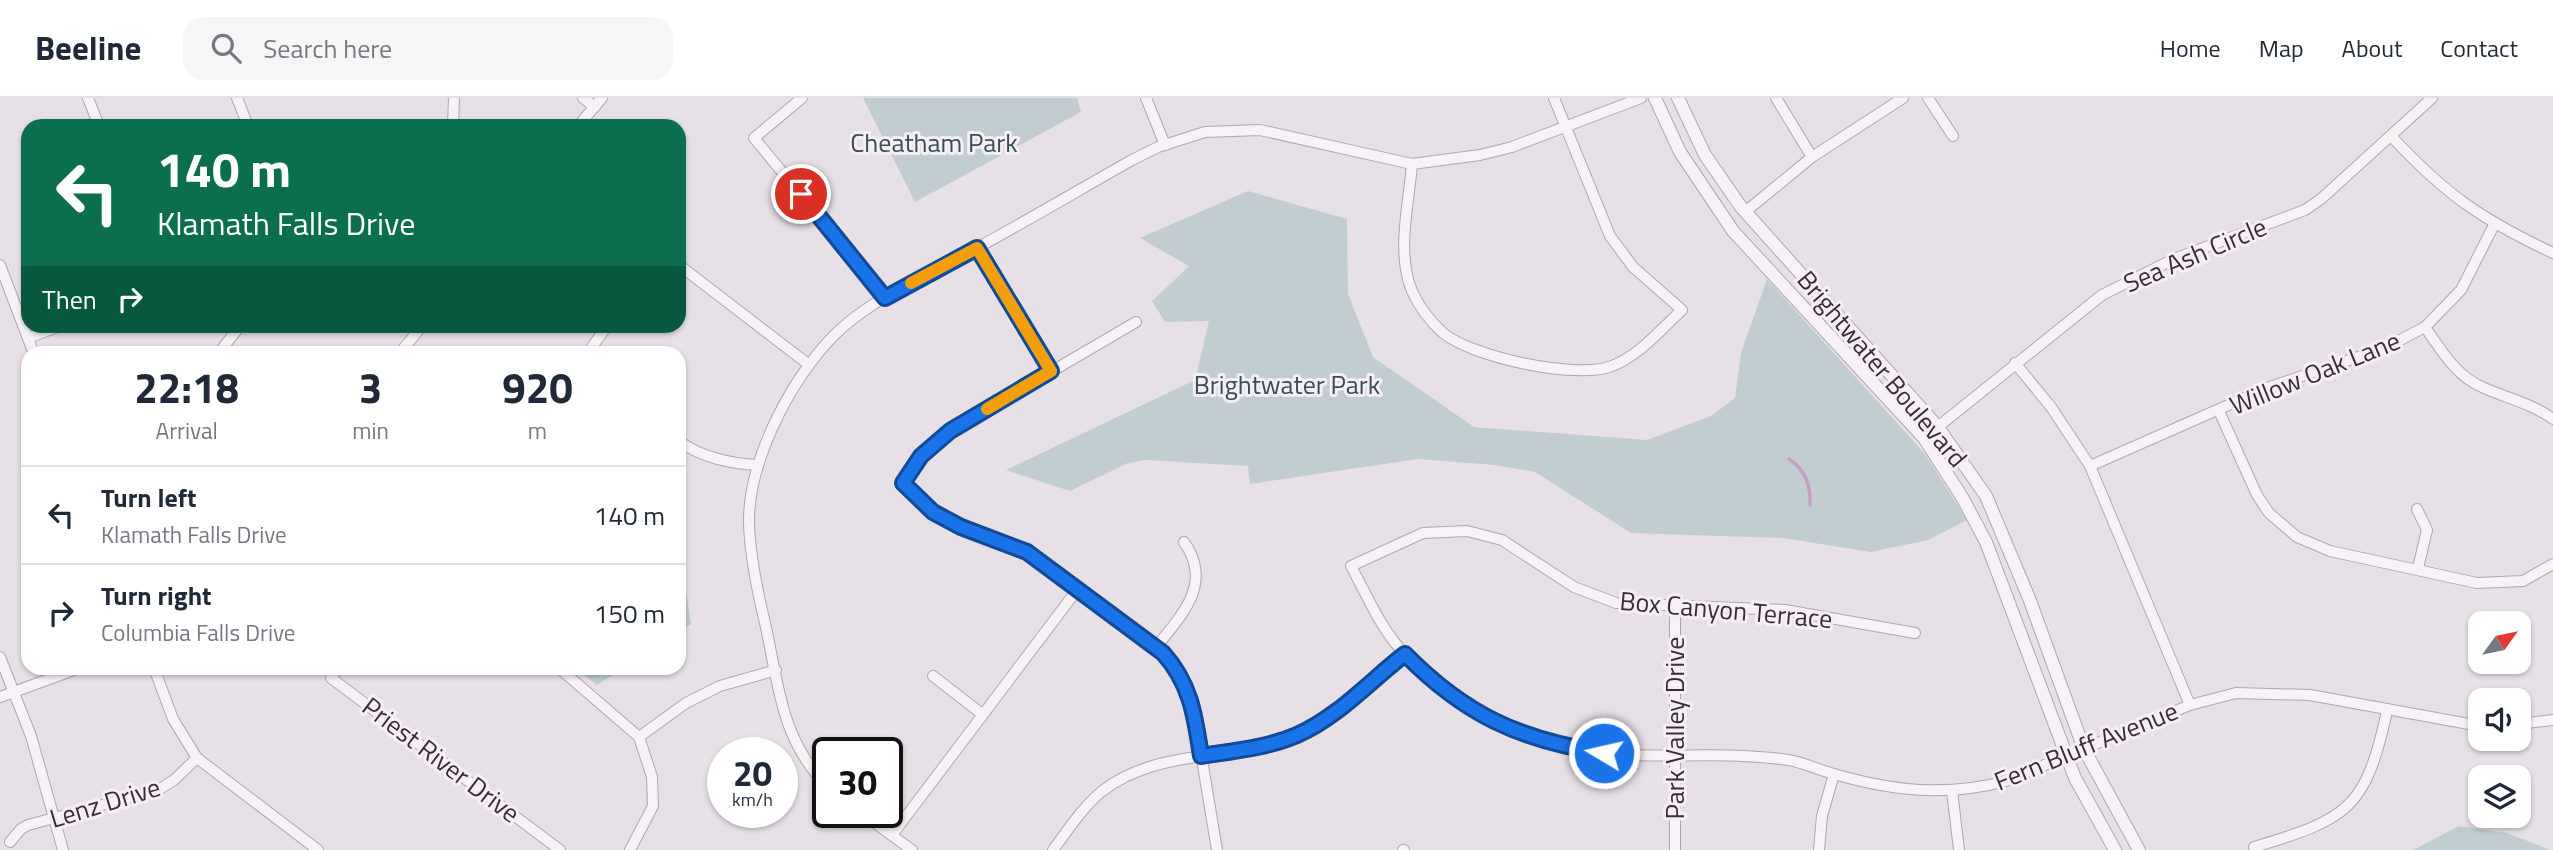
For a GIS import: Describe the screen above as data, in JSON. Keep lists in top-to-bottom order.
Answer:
{
  "streets": {
    "street": [
      "Sea Ash Circle",
      "Brightwater Boulevard",
      "Willow Oak Lane",
      "Box Canyon Terrace",
      "Park Valley Drive",
      "Fern Bluff Avenue",
      "Priest River Drive",
      "Lenz Drive"
    ]
  },
  "crossings": [
    ["Sea Ash Circle", "Brightwater Boulevard"],
    ["Brightwater Boulevard", "Fern Bluff Avenue"],
    ["Box Canyon Terrace", "Park Valley Drive"],
    ["Box Canyon Terrace", "Fern Bluff Avenue"],
    ["Park Valley Drive", "Fern Bluff Avenue"]
  ],
  "parks": ["Cheatham Park", "Brightwater Park"],
  "north": "top right",
  "page": {
    "header": "Beeline",
    "search": "Search here",
    "nav": [
      "Home",
      "Map",
      "About",
      "Contact"
    ],
    "turn": ["140 m", "Klamath Falls Drive"],
    "then": "Then",
    "eta": [
      "22:18",
      "Arrival",
      "3",
      "min",
      "920",
      "m"
    ],
    "list": [
      {
        "name": "Turn left",
        "note": "Klamath Falls Drive",
        "value": "140 m"
      },
      {
        "name": "Turn right",
        "note": "Columbia Falls Drive",
        "value": "150 m"
      }
    ],
    "speed": "20 km/h",
    "limit": "30"
  }
}
